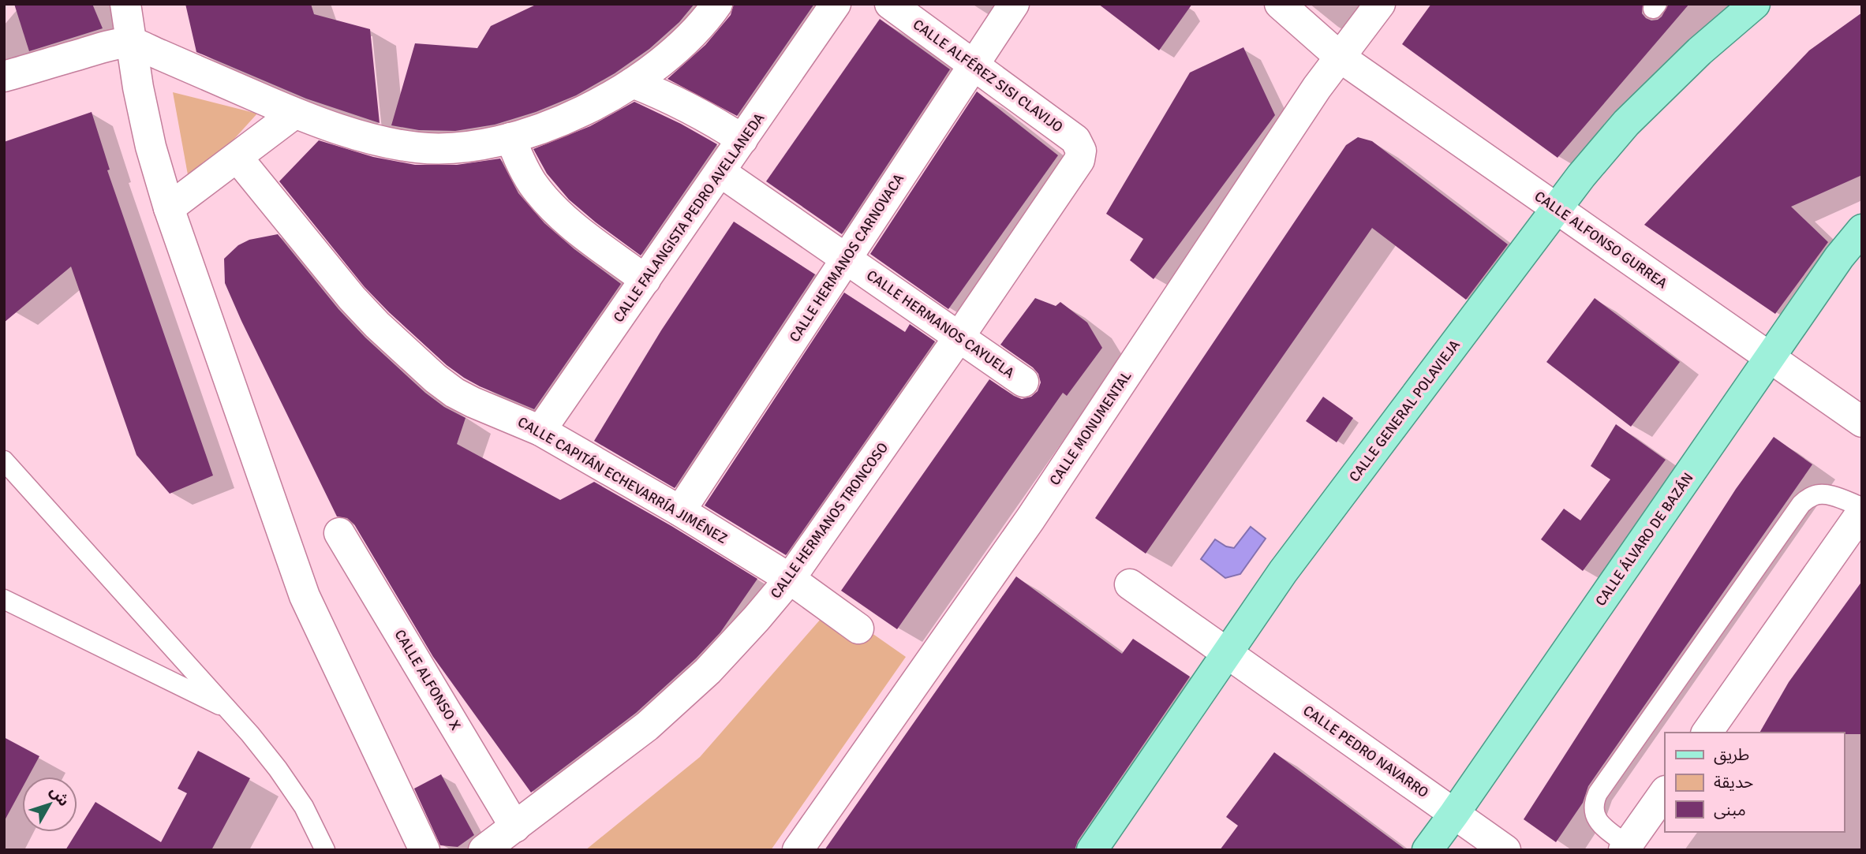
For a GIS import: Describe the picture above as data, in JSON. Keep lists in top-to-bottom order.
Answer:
{
  "streets": {
    "main road": ["CALLE GENERAL POLAVIEJA", "CALLE ÁLVARO DE BAZÁN"],
    "street": [
      "CALLE ALFÉREZ SISI CLAVIJO",
      "CALLE FALANGISTA PEDRO AVELLANEDA",
      "CALLE ALFONSO GURREA",
      "CALLE HERMANOS CARNOVACA",
      "CALLE HERMANOS CAYUELA",
      "CALLE MONUMENTAL",
      "CALLE CAPITÁN ECHEVARRÍA JIMÉNEZ",
      "CALLE HERMANOS TRONCOSO",
      "CALLE ALFONSO X",
      "CALLE PEDRO NAVARRO"
    ]
  },
  "crossings": [
    ["CALLE ALFÉREZ SISI CLAVIJO", "CALLE HERMANOS CARNOVACA"],
    ["CALLE ALFÉREZ SISI CLAVIJO", "CALLE HERMANOS TRONCOSO"],
    ["CALLE FALANGISTA PEDRO AVELLANEDA", "CALLE HERMANOS CAYUELA"],
    ["CALLE FALANGISTA PEDRO AVELLANEDA", "CALLE CAPITÁN ECHEVARRÍA JIMÉNEZ"],
    ["CALLE ALFONSO GURREA", "CALLE GENERAL POLAVIEJA"],
    ["CALLE ALFONSO GURREA", "CALLE MONUMENTAL"],
    ["CALLE ALFONSO GURREA", "CALLE ÁLVARO DE BAZÁN"],
    ["CALLE HERMANOS CARNOVACA", "CALLE HERMANOS CAYUELA"],
    ["CALLE HERMANOS CARNOVACA", "CALLE CAPITÁN ECHEVARRÍA JIMÉNEZ"],
    ["CALLE HERMANOS CAYUELA", "CALLE HERMANOS TRONCOSO"],
    ["CALLE GENERAL POLAVIEJA", "CALLE PEDRO NAVARRO"],
    ["CALLE CAPITÁN ECHEVARRÍA JIMÉNEZ", "CALLE HERMANOS TRONCOSO"],
    ["CALLE HERMANOS TRONCOSO", "CALLE ALFONSO X"],
    ["CALLE ÁLVARO DE BAZÁN", "CALLE PEDRO NAVARRO"]
  ],
  "legend": ["طريق", "حديقة", "مبنى"],
  "north": "top right"
}
